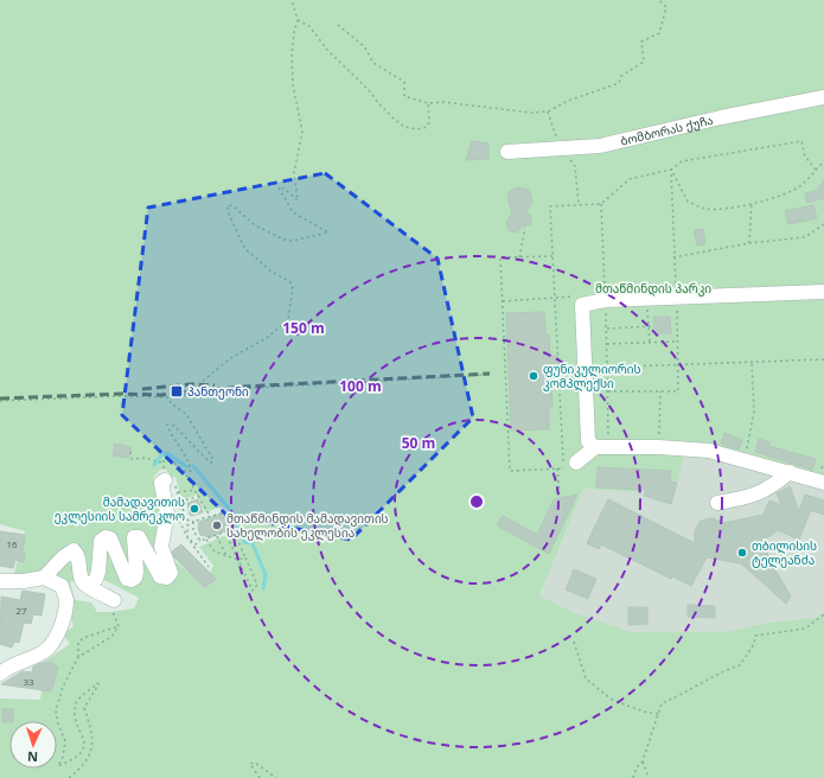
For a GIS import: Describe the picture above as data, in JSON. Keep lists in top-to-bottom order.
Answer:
{
  "streets": {
    "street": ["ბომბორას ქუჩა"]
  },
  "parks": ["მთაწმინდის პარკი"],
  "places": {
    "other": [
      "ფუნიკულიორის კომპლექსი",
      "მამადავითის ეკლესიის სამრეკლო",
      "მთაწმინდის მამადავითის სახელობის ეკლესია",
      "თბილისის ტელეანძა"
    ],
    "transit": ["პანთეონი"]
  },
  "house_numbers": ["16", "27", "33"],
  "north": "bottom",
  "rings": ["150 m", "100 m", "50 m"]
}
